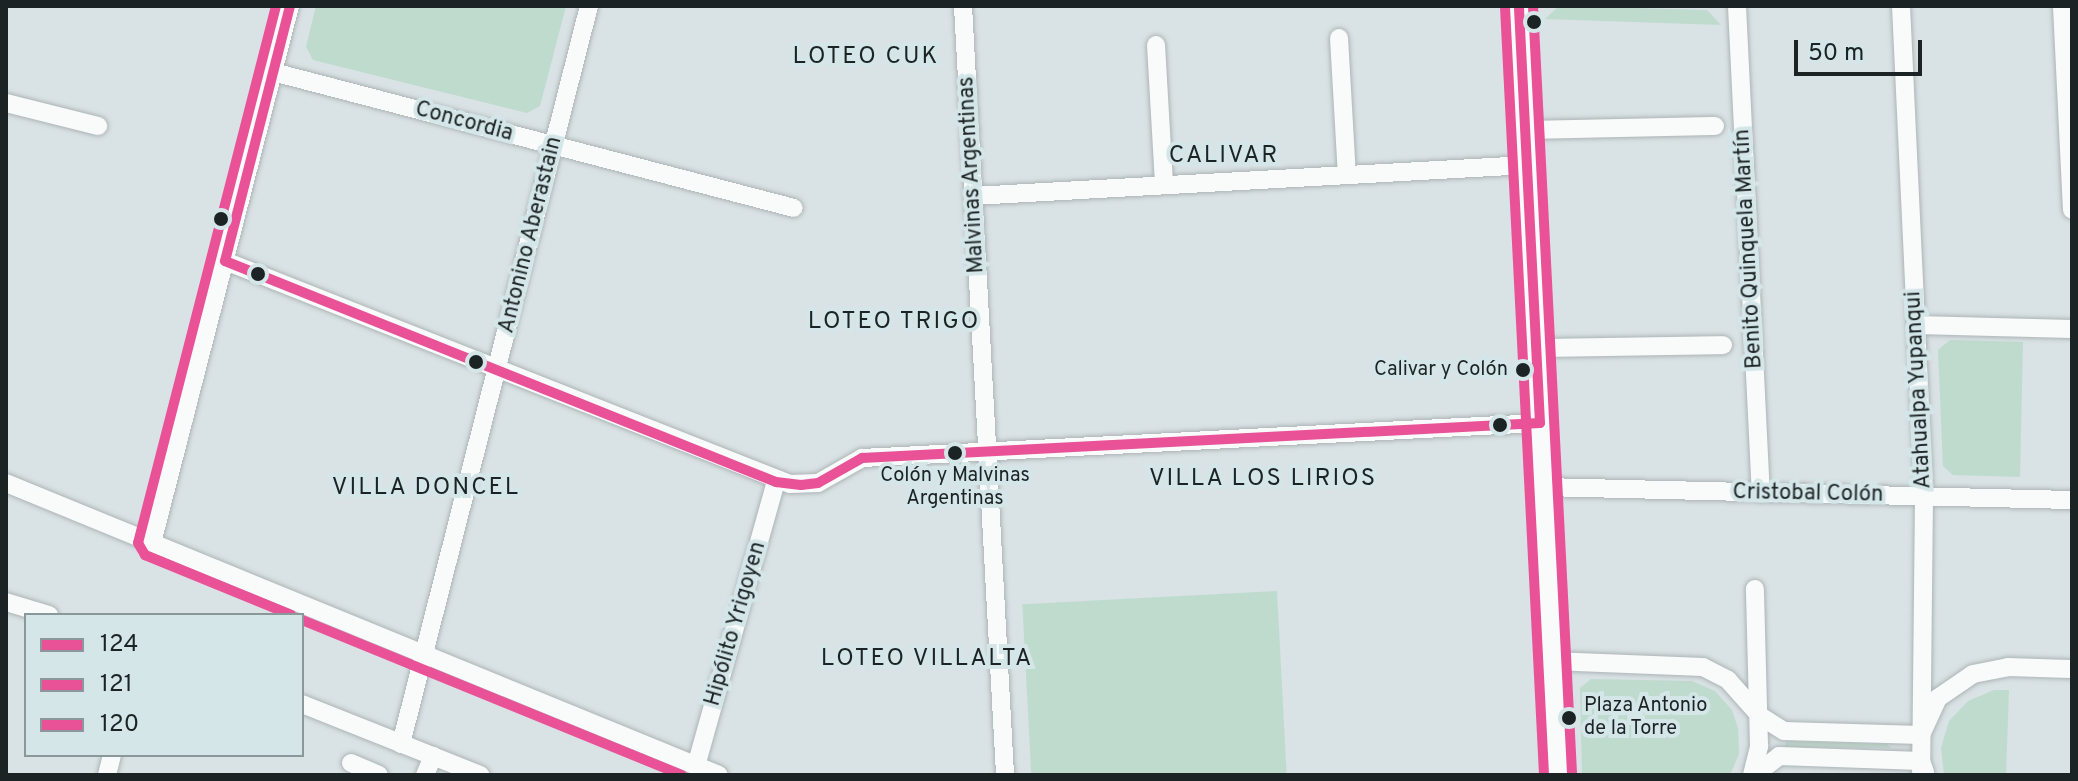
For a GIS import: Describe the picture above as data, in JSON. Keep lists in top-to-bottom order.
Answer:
{
  "streets": {
    "street": [
      "Concordia",
      "Malvinas Argentinas",
      "Antonino Aberastain",
      "Benito Quinquela Martín",
      "Atahualpa Yupanqui",
      "Cristobal Colón",
      "Hipólito Yrigoyen"
    ]
  },
  "crossings": [
    ["Concordia", "Antonino Aberastain"],
    ["Benito Quinquela Martín", "Cristobal Colón"],
    ["Atahualpa Yupanqui", "Cristobal Colón"]
  ],
  "districts": [
    "LOTEO CUK",
    "CALIVAR",
    "LOTEO TRIGO",
    "VILLA LOS LIRIOS",
    "VILLA DONCEL",
    "LOTEO VILLALTA"
  ],
  "places": ["Calivar y Colón", "Colón y Malvinas Argentinas", "Plaza Antonio de la Torre"],
  "lines": ["transit line 124", "transit line 121", "transit line 120"],
  "legend": ["124", "121", "120"],
  "scale_bar": "50 m"
}
